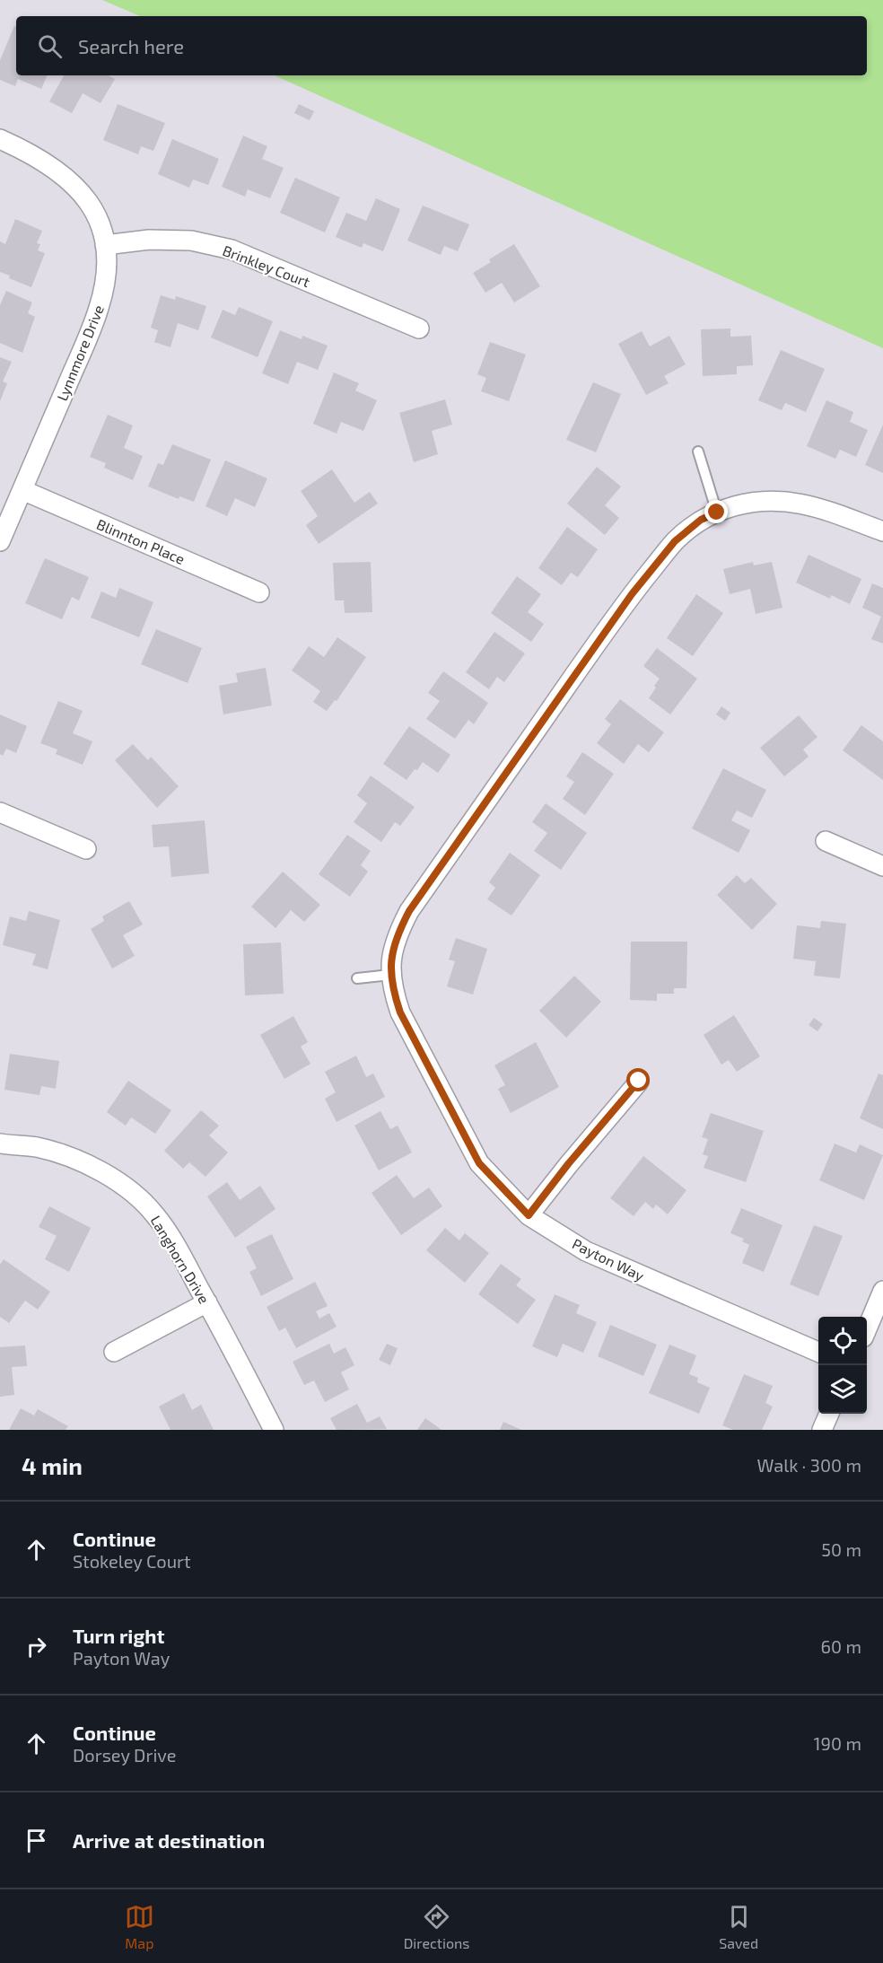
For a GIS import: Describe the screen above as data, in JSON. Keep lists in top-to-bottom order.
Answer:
{
  "streets": {
    "street": [
      "Brinkley Court",
      "Lynnmore Drive",
      "Blinnton Place",
      "Langhorn Drive",
      "Payton Way"
    ]
  },
  "crossings": [
    ["Brinkley Court", "Lynnmore Drive"],
    ["Lynnmore Drive", "Blinnton Place"]
  ],
  "page": {
    "search": "Search here",
    "heading": ["4 min", "Walk · 300 m"],
    "list": [
      ["Continue", "Stokeley Court", "50 m"],
      ["Turn right", "Payton Way", "60 m"],
      ["Continue", "Dorsey Drive", "190 m"],
      "Arrive at destination"
    ],
    "nav": ["Map", "Directions", "Saved"]
  }
}
